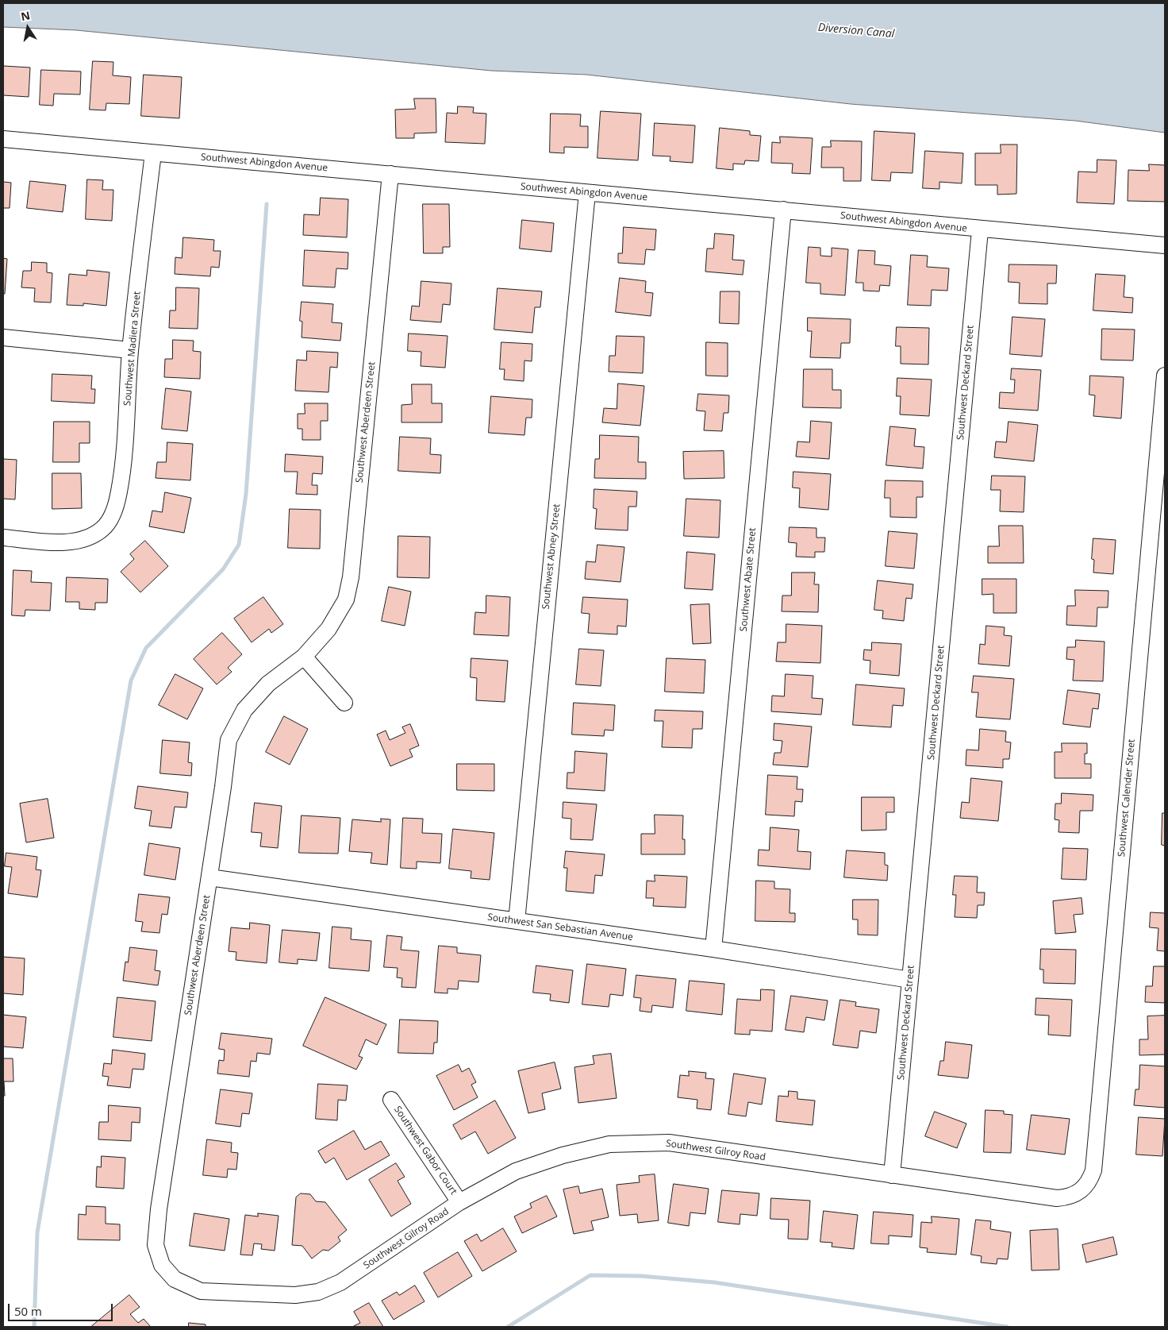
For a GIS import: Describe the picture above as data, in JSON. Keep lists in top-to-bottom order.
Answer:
{
  "streets": {
    "street": [
      "Southwest Abingdon Avenue",
      "Southwest Madiera Street",
      "Southwest Deckard Street",
      "Southwest Aberdeen Street",
      "Southwest Abney Street",
      "Southwest Abate Street",
      "Southwest Calender Street",
      "Southwest San Sebastian Avenue",
      "Southwest Gabor Court",
      "Southwest Gilroy Road"
    ]
  },
  "crossings": [
    ["Southwest Abingdon Avenue", "Southwest Madiera Street"],
    ["Southwest Abingdon Avenue", "Southwest Deckard Street"],
    ["Southwest Abingdon Avenue", "Southwest Aberdeen Street"],
    ["Southwest Abingdon Avenue", "Southwest Abney Street"],
    ["Southwest Abingdon Avenue", "Southwest Abate Street"],
    ["Southwest Deckard Street", "Southwest San Sebastian Avenue"],
    ["Southwest Deckard Street", "Southwest Gilroy Road"],
    ["Southwest Aberdeen Street", "Southwest San Sebastian Avenue"],
    ["Southwest Aberdeen Street", "Southwest Gilroy Road"],
    ["Southwest Abney Street", "Southwest San Sebastian Avenue"],
    ["Southwest Abate Street", "Southwest San Sebastian Avenue"],
    ["Southwest Calender Street", "Southwest Gilroy Road"],
    ["Southwest Gabor Court", "Southwest Gilroy Road"]
  ],
  "water": ["Diversion Canal"],
  "scale_bar": "50 m",
  "north": "top"
}
